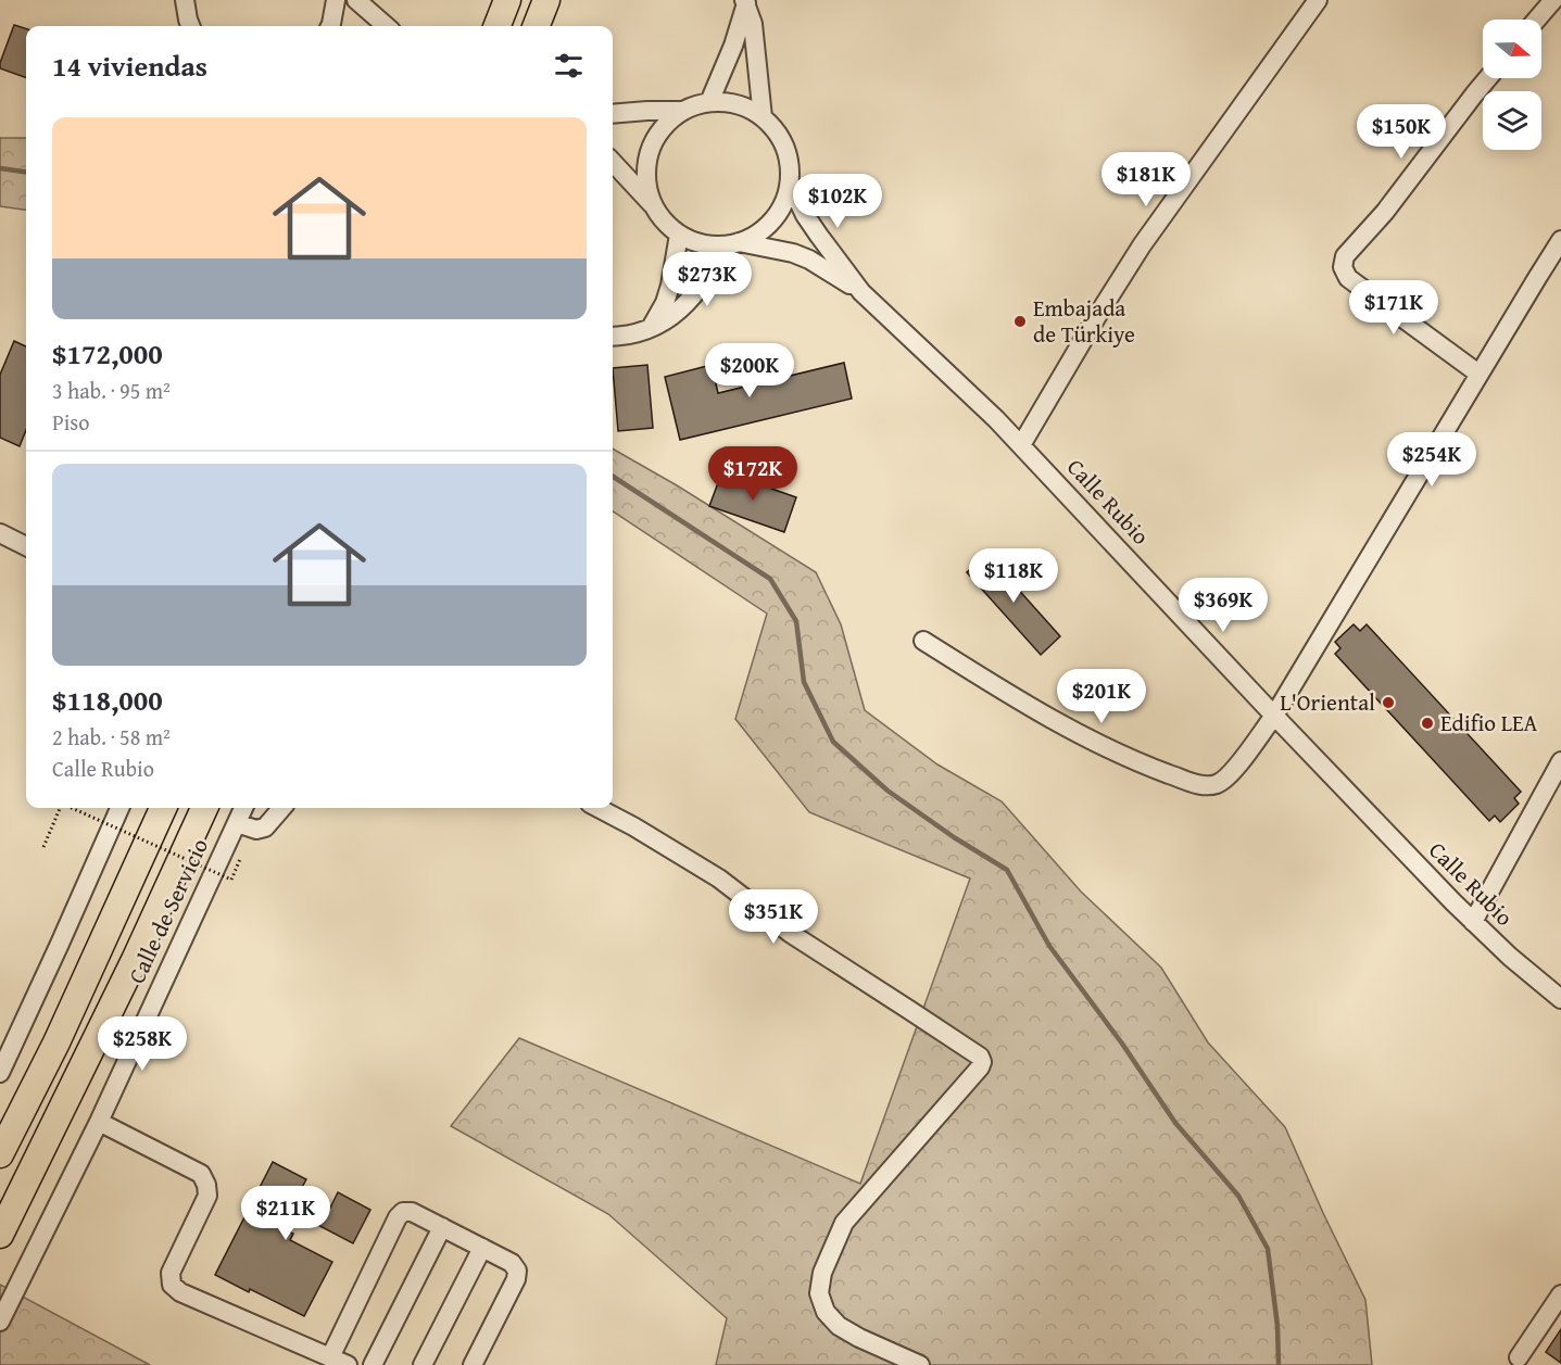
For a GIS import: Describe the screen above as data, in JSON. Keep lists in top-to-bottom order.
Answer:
{
  "streets": {
    "street": ["Calle Rubio", "Calle de Servicio"]
  },
  "places": ["Embajada de Türkiye", "L'Oriental", "Edifio LEA"],
  "north": "right",
  "page": {
    "heading": "14 viviendas",
    "price": [
      "$150K",
      "$181K",
      "$102K",
      "$273K",
      "$171K",
      "$200K",
      "$254K",
      "$172K",
      "$118K",
      "$369K",
      "$201K",
      "$351K",
      "$258K",
      "$211K"
    ],
    "list": [
      {
        "name": "$172,000",
        "note": "3 hab. · 95 m² · Piso"
      },
      {
        "name": "$118,000",
        "note": "2 hab. · 58 m² · Calle Rubio"
      }
    ]
  }
}
